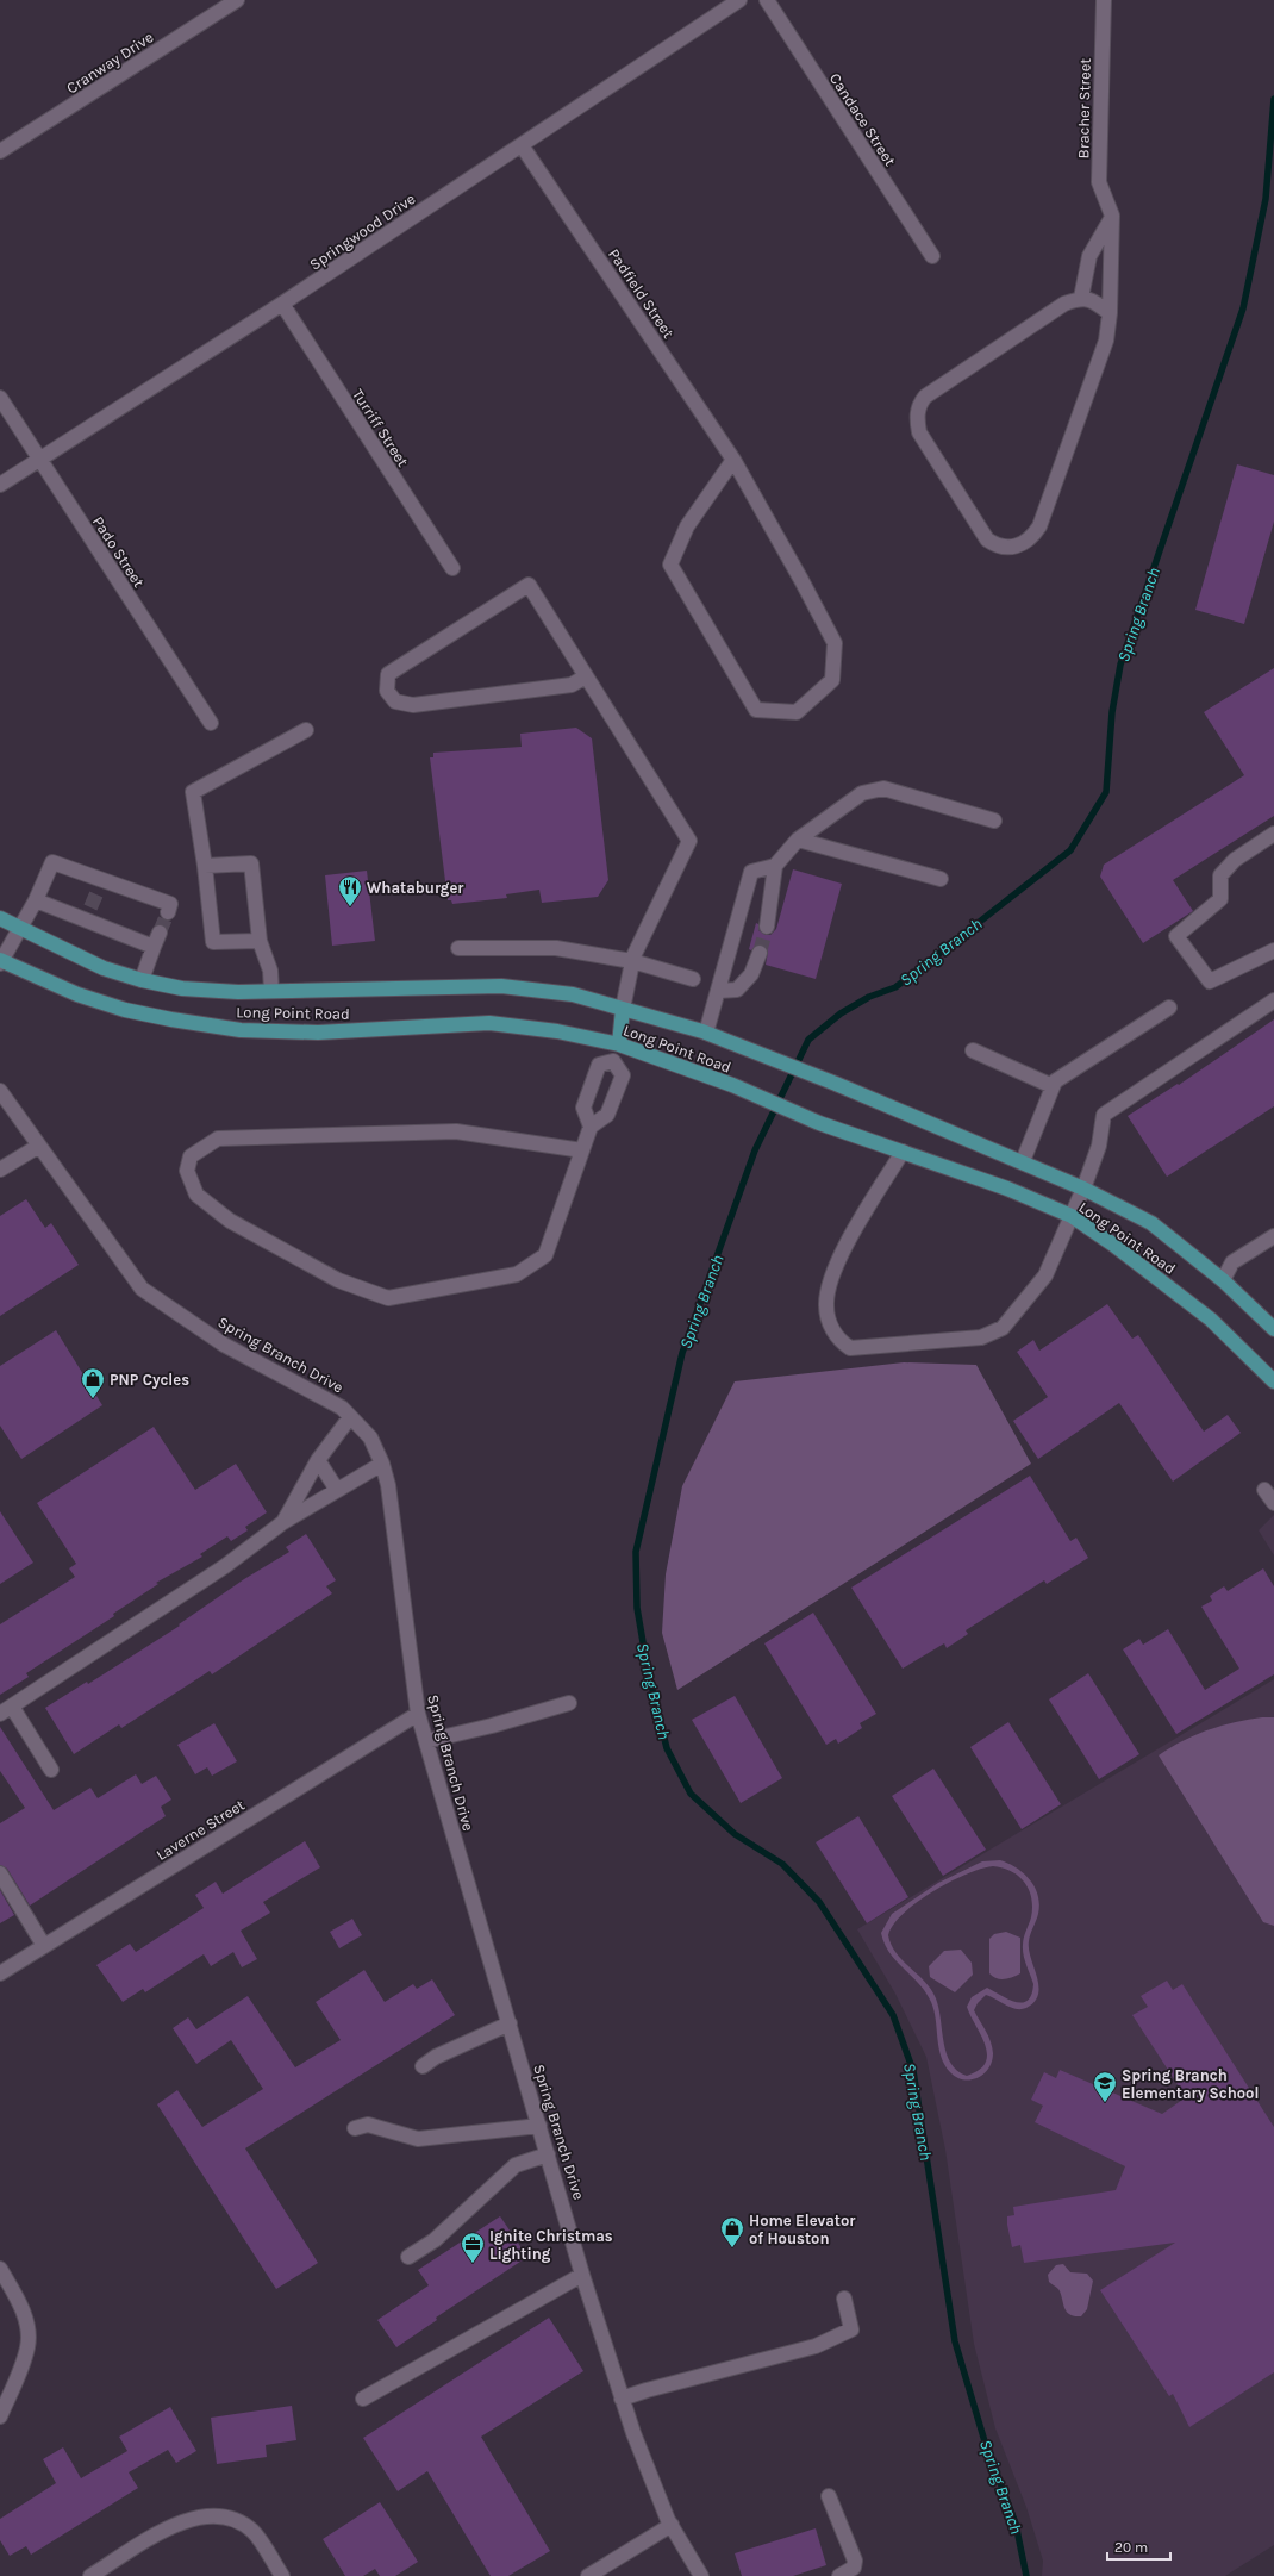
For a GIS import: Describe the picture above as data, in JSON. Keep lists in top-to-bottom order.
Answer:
{
  "streets": {
    "main road": ["Long Point Road"],
    "street": [
      "Cranway Drive",
      "Bracher Street",
      "Candace Street",
      "Springwood Drive",
      "Padfield Street",
      "Turriff Street",
      "Pado Street",
      "Spring Branch Drive",
      "Laverne Street"
    ]
  },
  "crossings": [
    ["Springwood Drive", "Padfield Street"],
    ["Springwood Drive", "Turriff Street"],
    ["Springwood Drive", "Pado Street"],
    ["Spring Branch Drive", "Laverne Street"]
  ],
  "water": ["Spring Branch"],
  "places": {
    "restaurant": ["Whataburger"],
    "shop": ["PNP Cycles", "Home Elevator of Houston"],
    "school or university": ["Spring Branch Elementary School"],
    "office": ["Ignite Christmas Lighting"]
  },
  "scale_bar": "20 m"
}
